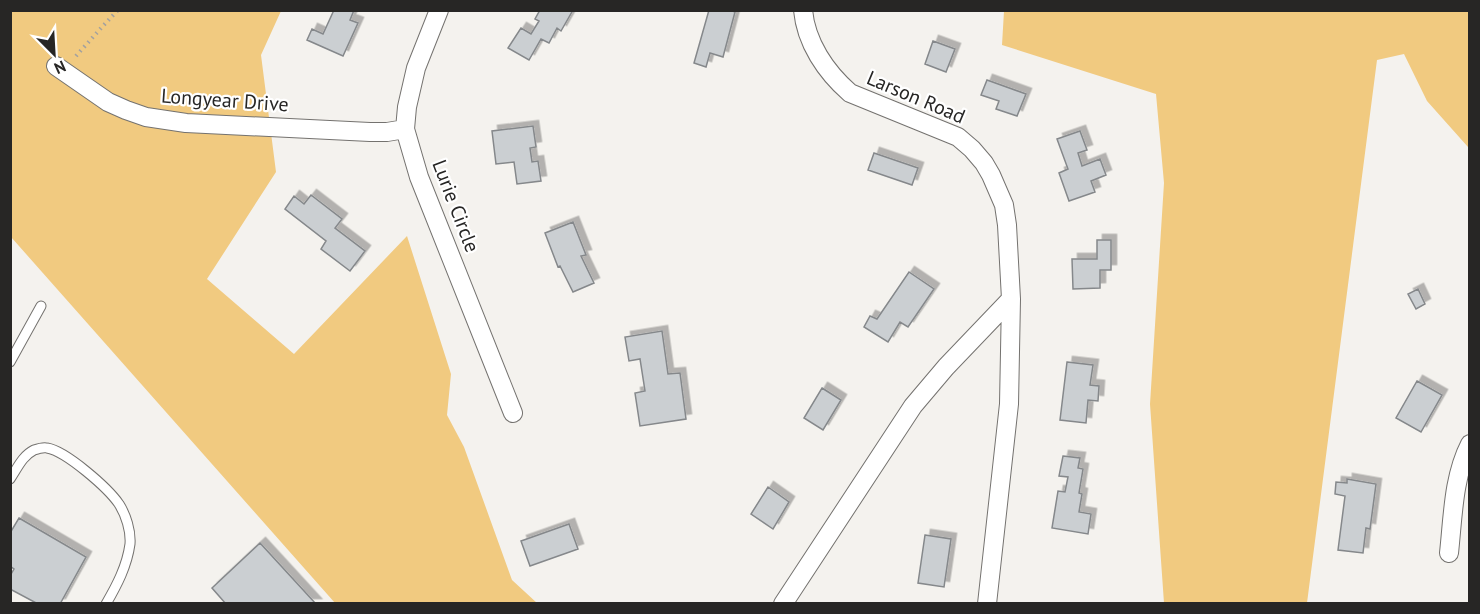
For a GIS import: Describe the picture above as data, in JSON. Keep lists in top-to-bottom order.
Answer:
{
  "streets": {
    "street": ["Larson Road", "Longyear Drive", "Lurie Circle"]
  },
  "crossings": [
    ["Longyear Drive", "Lurie Circle"]
  ],
  "north": "bottom right"
}
